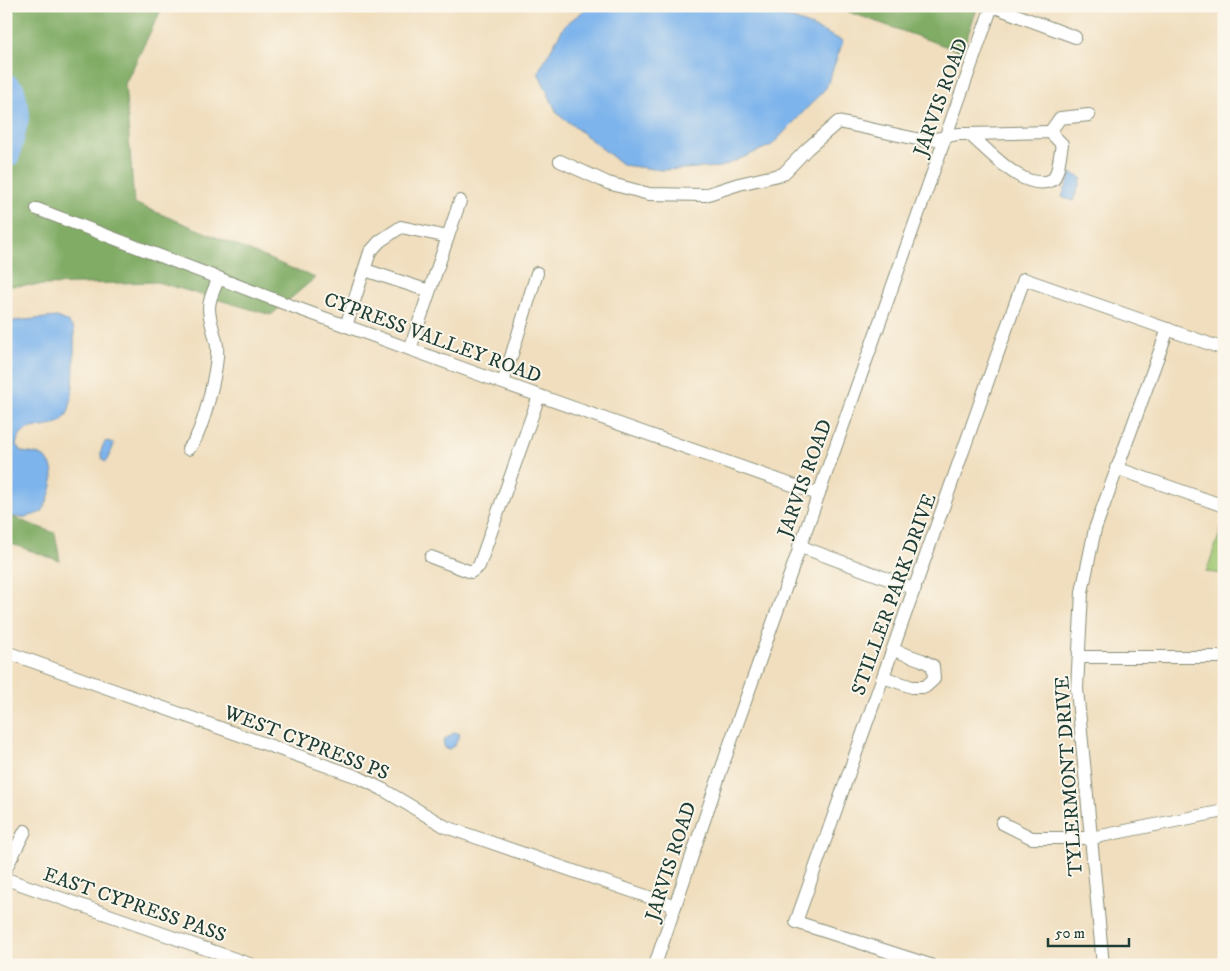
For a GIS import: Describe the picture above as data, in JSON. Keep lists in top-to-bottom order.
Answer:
{
  "streets": {
    "street": [
      "JARVIS ROAD",
      "CYPRESS VALLEY ROAD",
      "STILLER PARK DRIVE",
      "WEST CYPRESS PS",
      "TYLERMONT DRIVE",
      "EAST CYPRESS PASS"
    ]
  },
  "crossings": [
    ["JARVIS ROAD", "CYPRESS VALLEY ROAD"],
    ["JARVIS ROAD", "WEST CYPRESS PS"],
    ["STILLER PARK DRIVE", "TYLERMONT DRIVE"]
  ],
  "scale_bar": "50 m"
}
